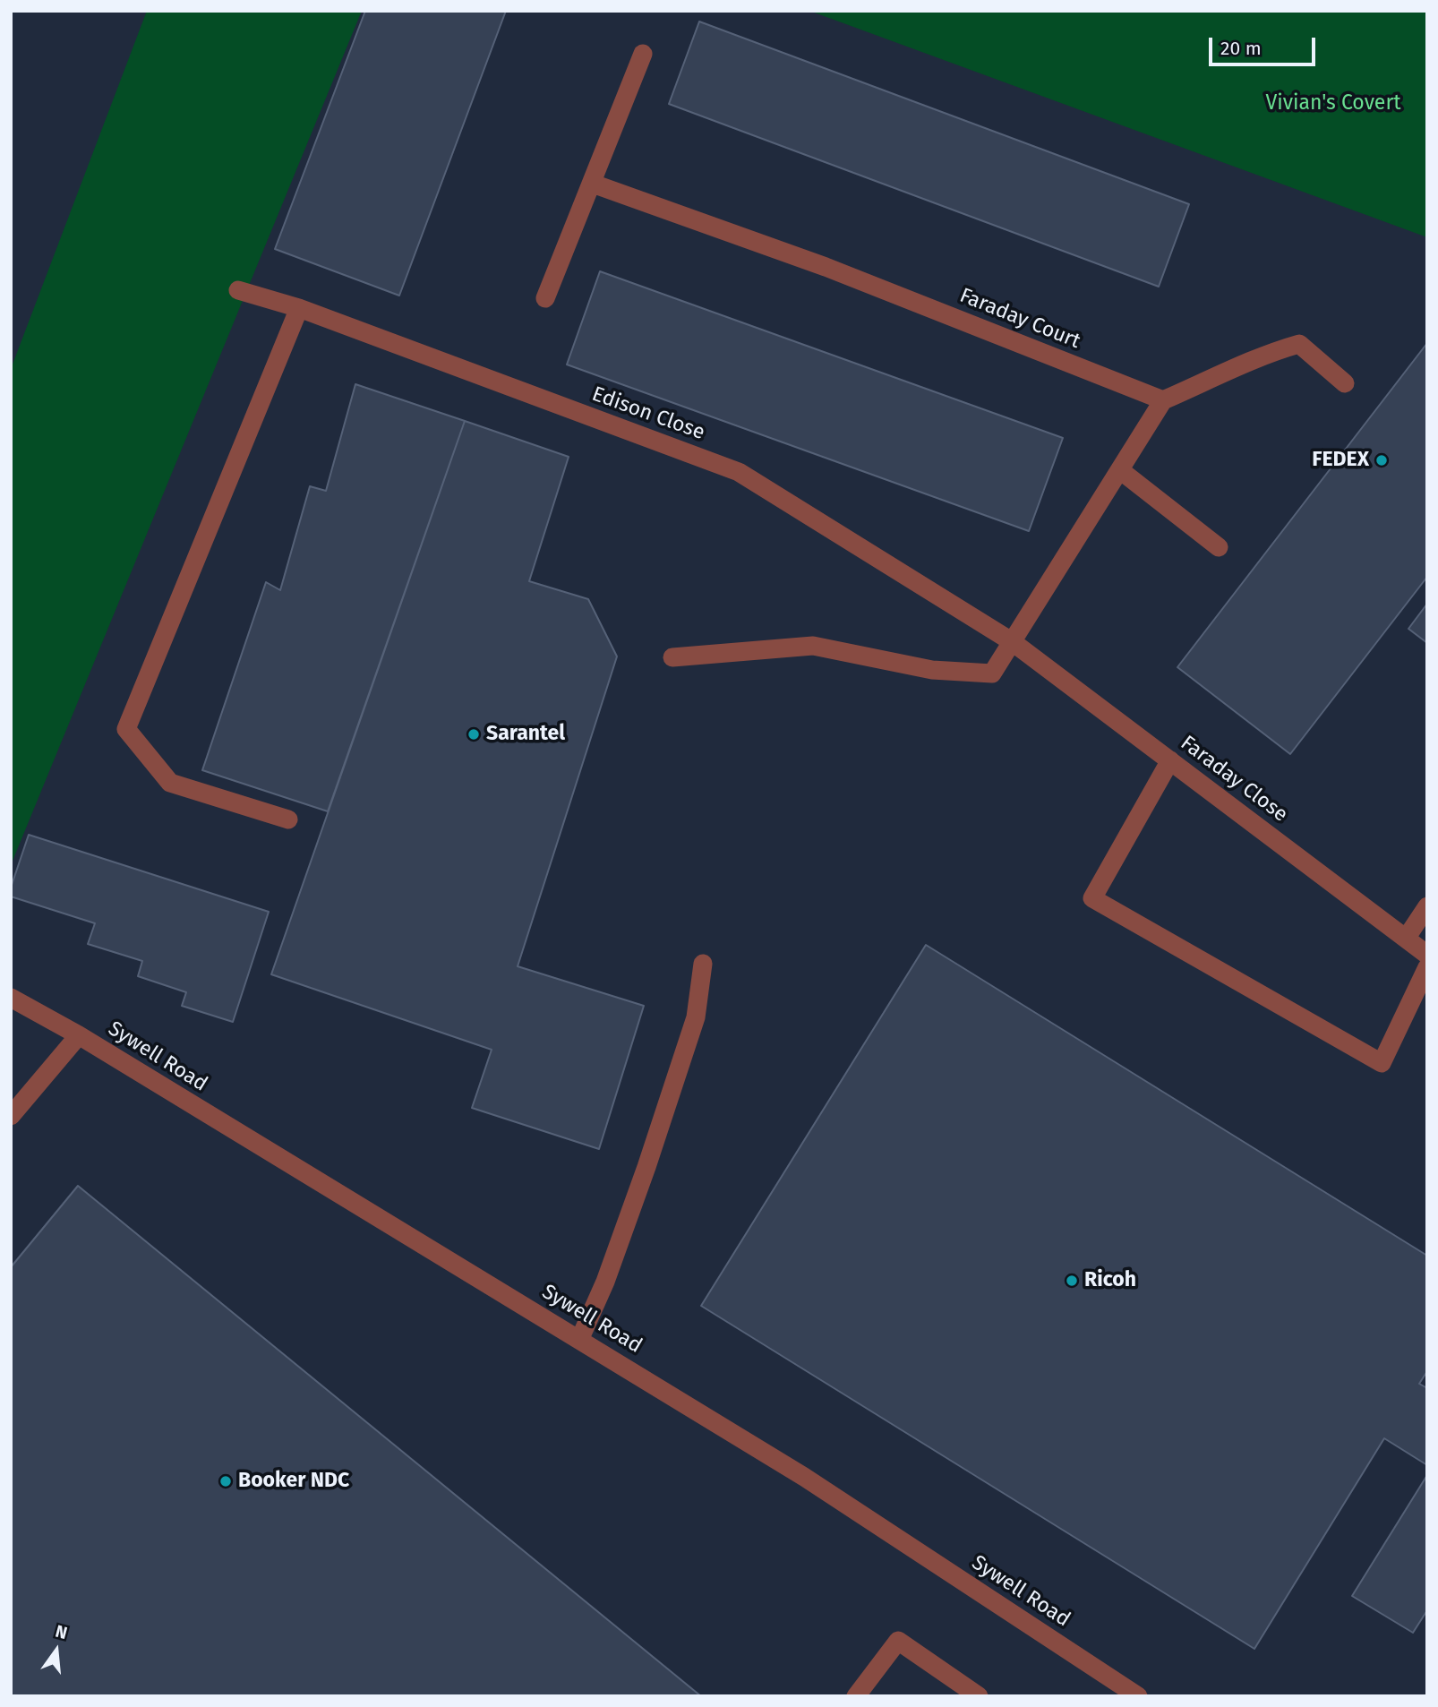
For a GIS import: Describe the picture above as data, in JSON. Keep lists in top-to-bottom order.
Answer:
{
  "streets": {
    "street": [
      "Faraday Court",
      "Edison Close",
      "Faraday Close",
      "Sywell Road"
    ]
  },
  "crossings": [
    ["Edison Close", "Faraday Close"]
  ],
  "parks": ["Vivian's Covert"],
  "places": [
    "FEDEX",
    "Sarantel",
    "Ricoh",
    "Booker NDC"
  ],
  "scale_bar": "20 m",
  "north": "top"
}
